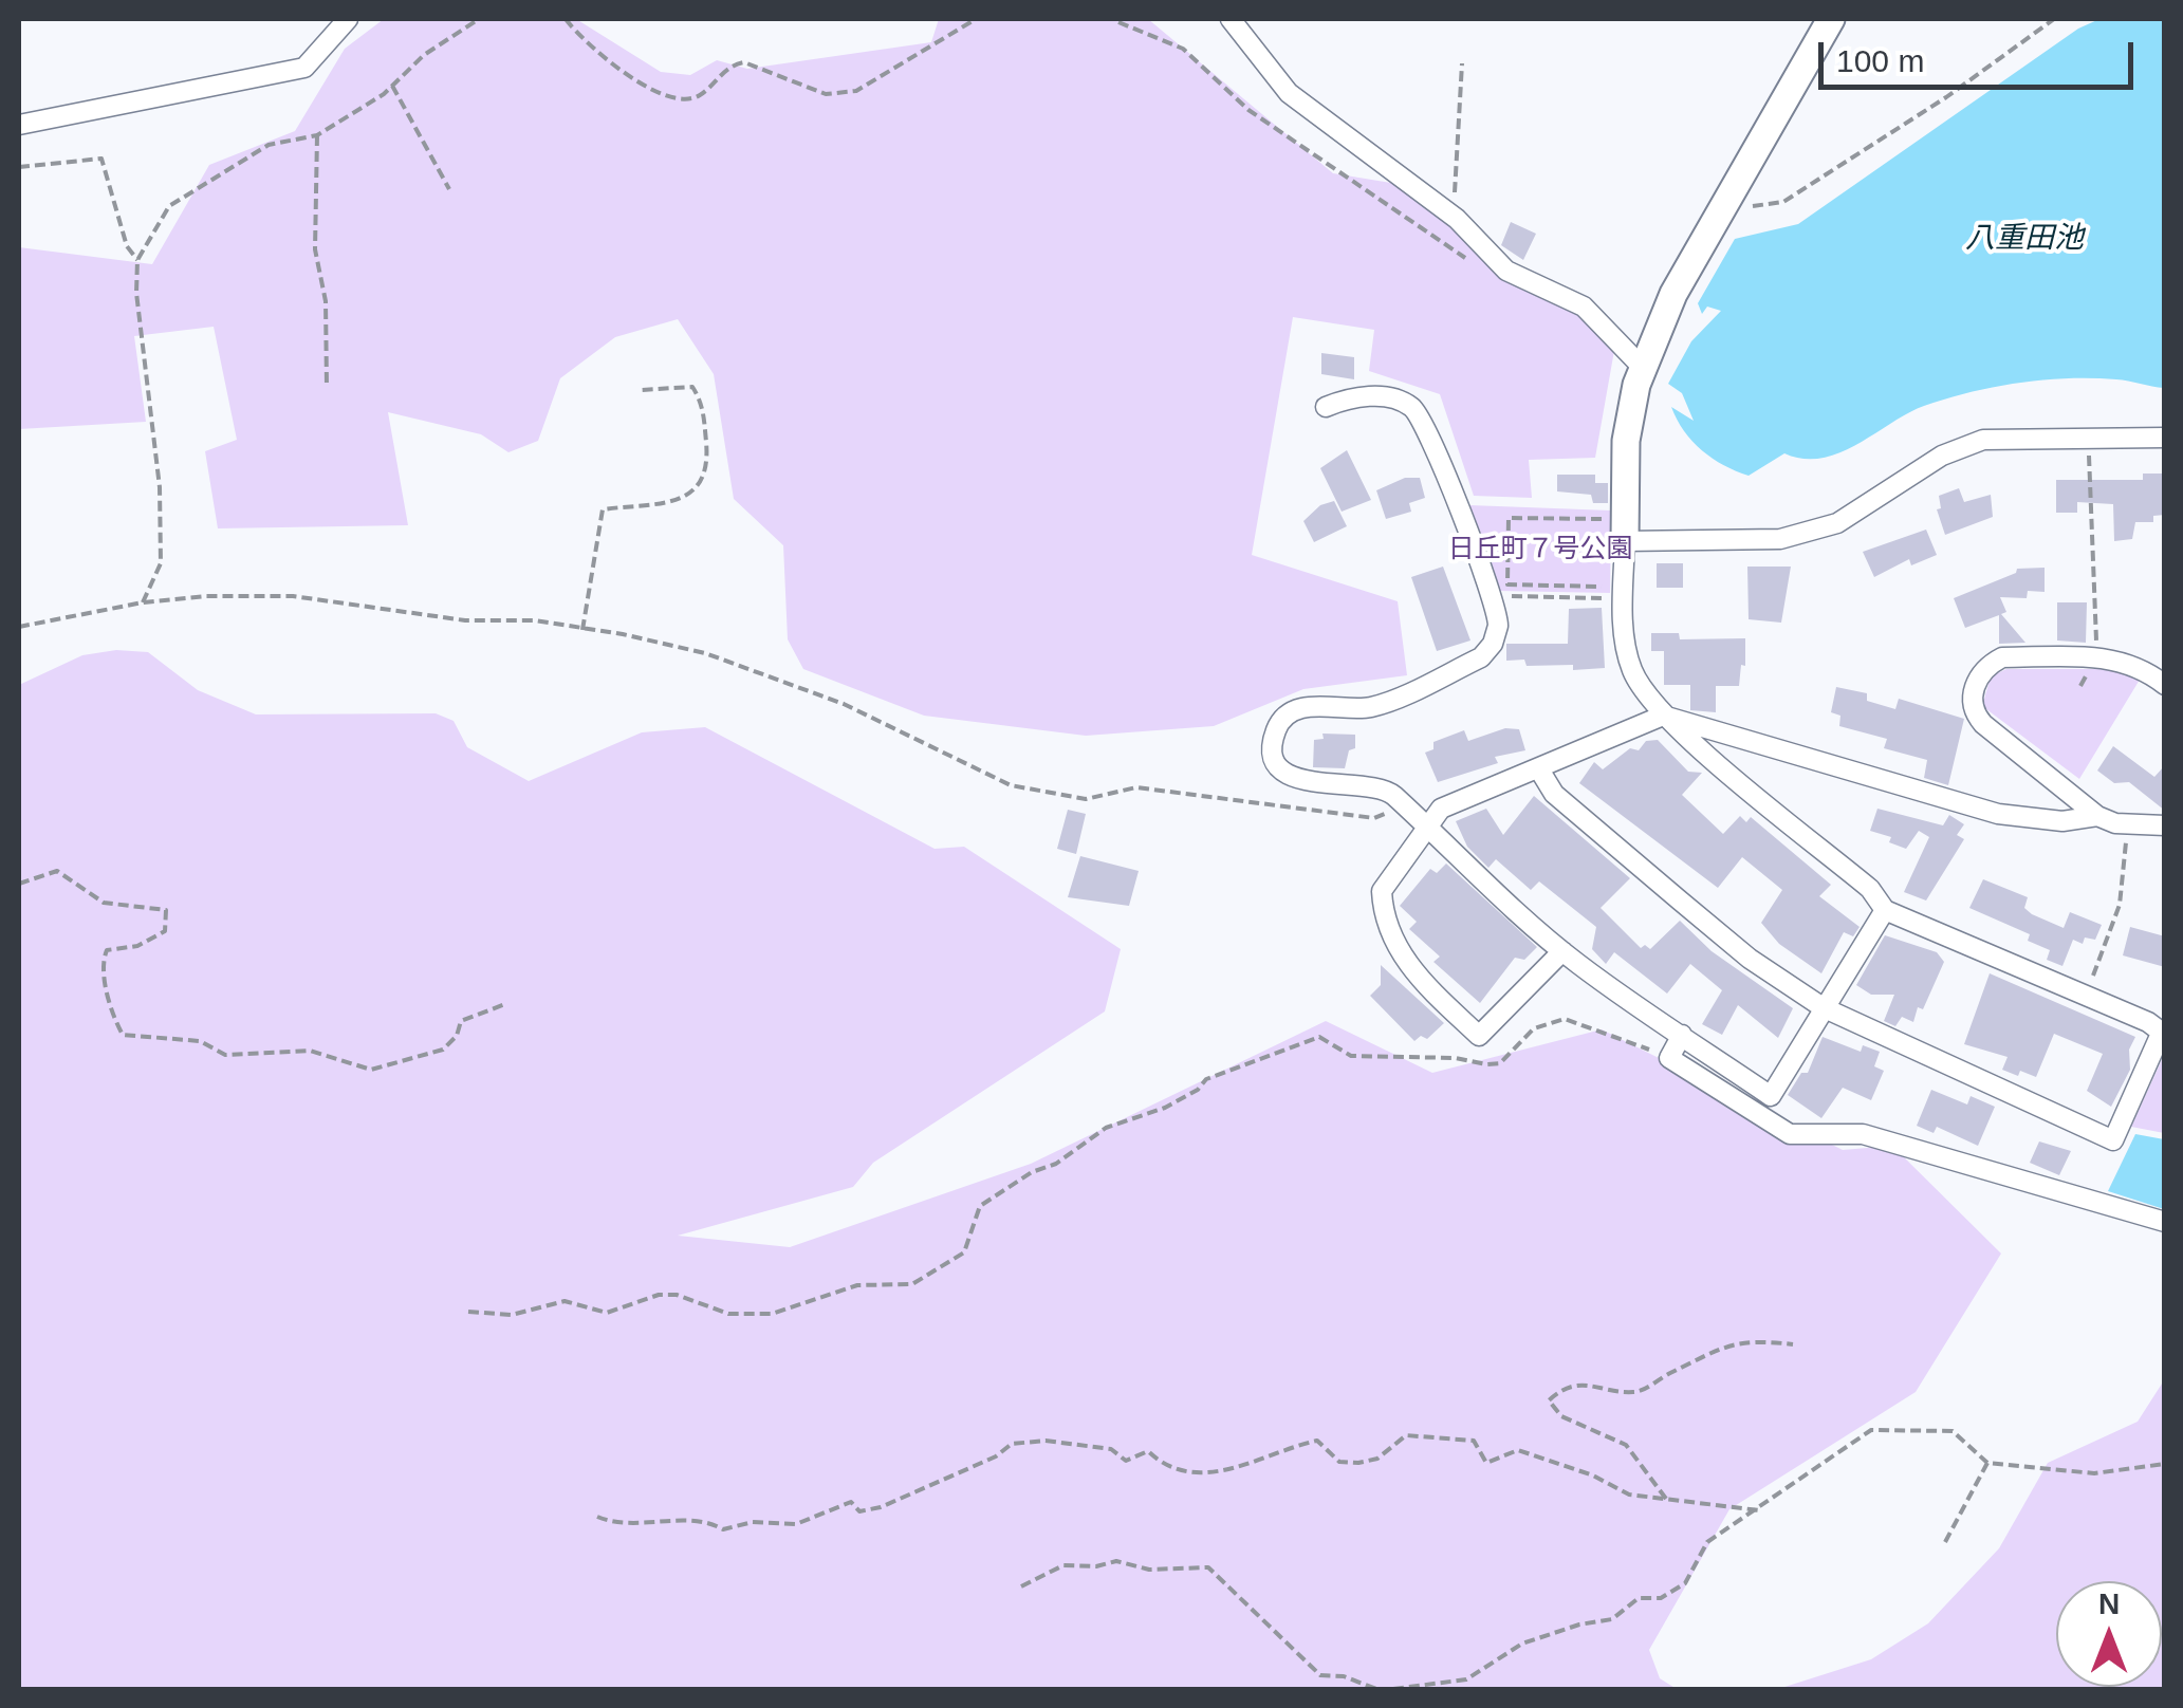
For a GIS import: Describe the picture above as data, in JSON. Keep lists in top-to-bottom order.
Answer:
{
  "water": ["八重田池"],
  "parks": ["日丘町７号公園"],
  "scale_bar": "100 m",
  "north": "top"
}
